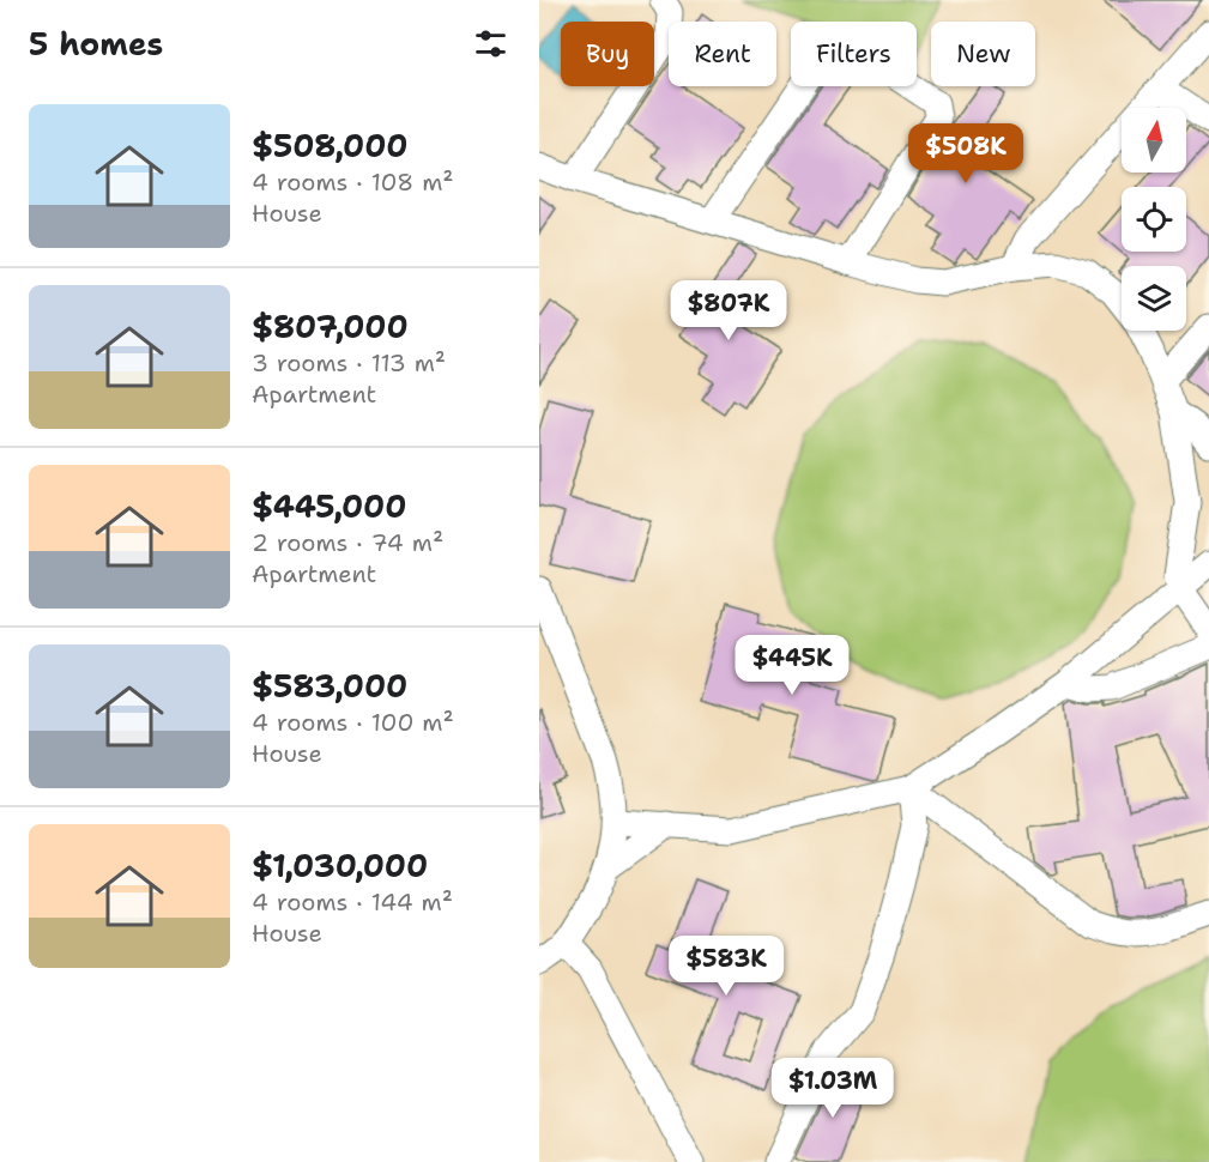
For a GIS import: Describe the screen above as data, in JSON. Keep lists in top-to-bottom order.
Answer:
{
  "north": "top",
  "page": {
    "heading": "5 homes",
    "chip": [
      "Buy",
      "Rent",
      "Filters",
      "New"
    ],
    "list": [
      {
        "name": "$508,000",
        "note": "4 rooms · 108 m² · House"
      },
      {
        "name": "$807,000",
        "note": "3 rooms · 113 m² · Apartment"
      },
      {
        "name": "$445,000",
        "note": "2 rooms · 74 m² · Apartment"
      },
      {
        "name": "$583,000",
        "note": "4 rooms · 100 m² · House"
      },
      {
        "name": "$1,030,000",
        "note": "4 rooms · 144 m² · House"
      }
    ],
    "price": [
      "$508K",
      "$807K",
      "$445K",
      "$583K",
      "$1.03M"
    ]
  }
}
